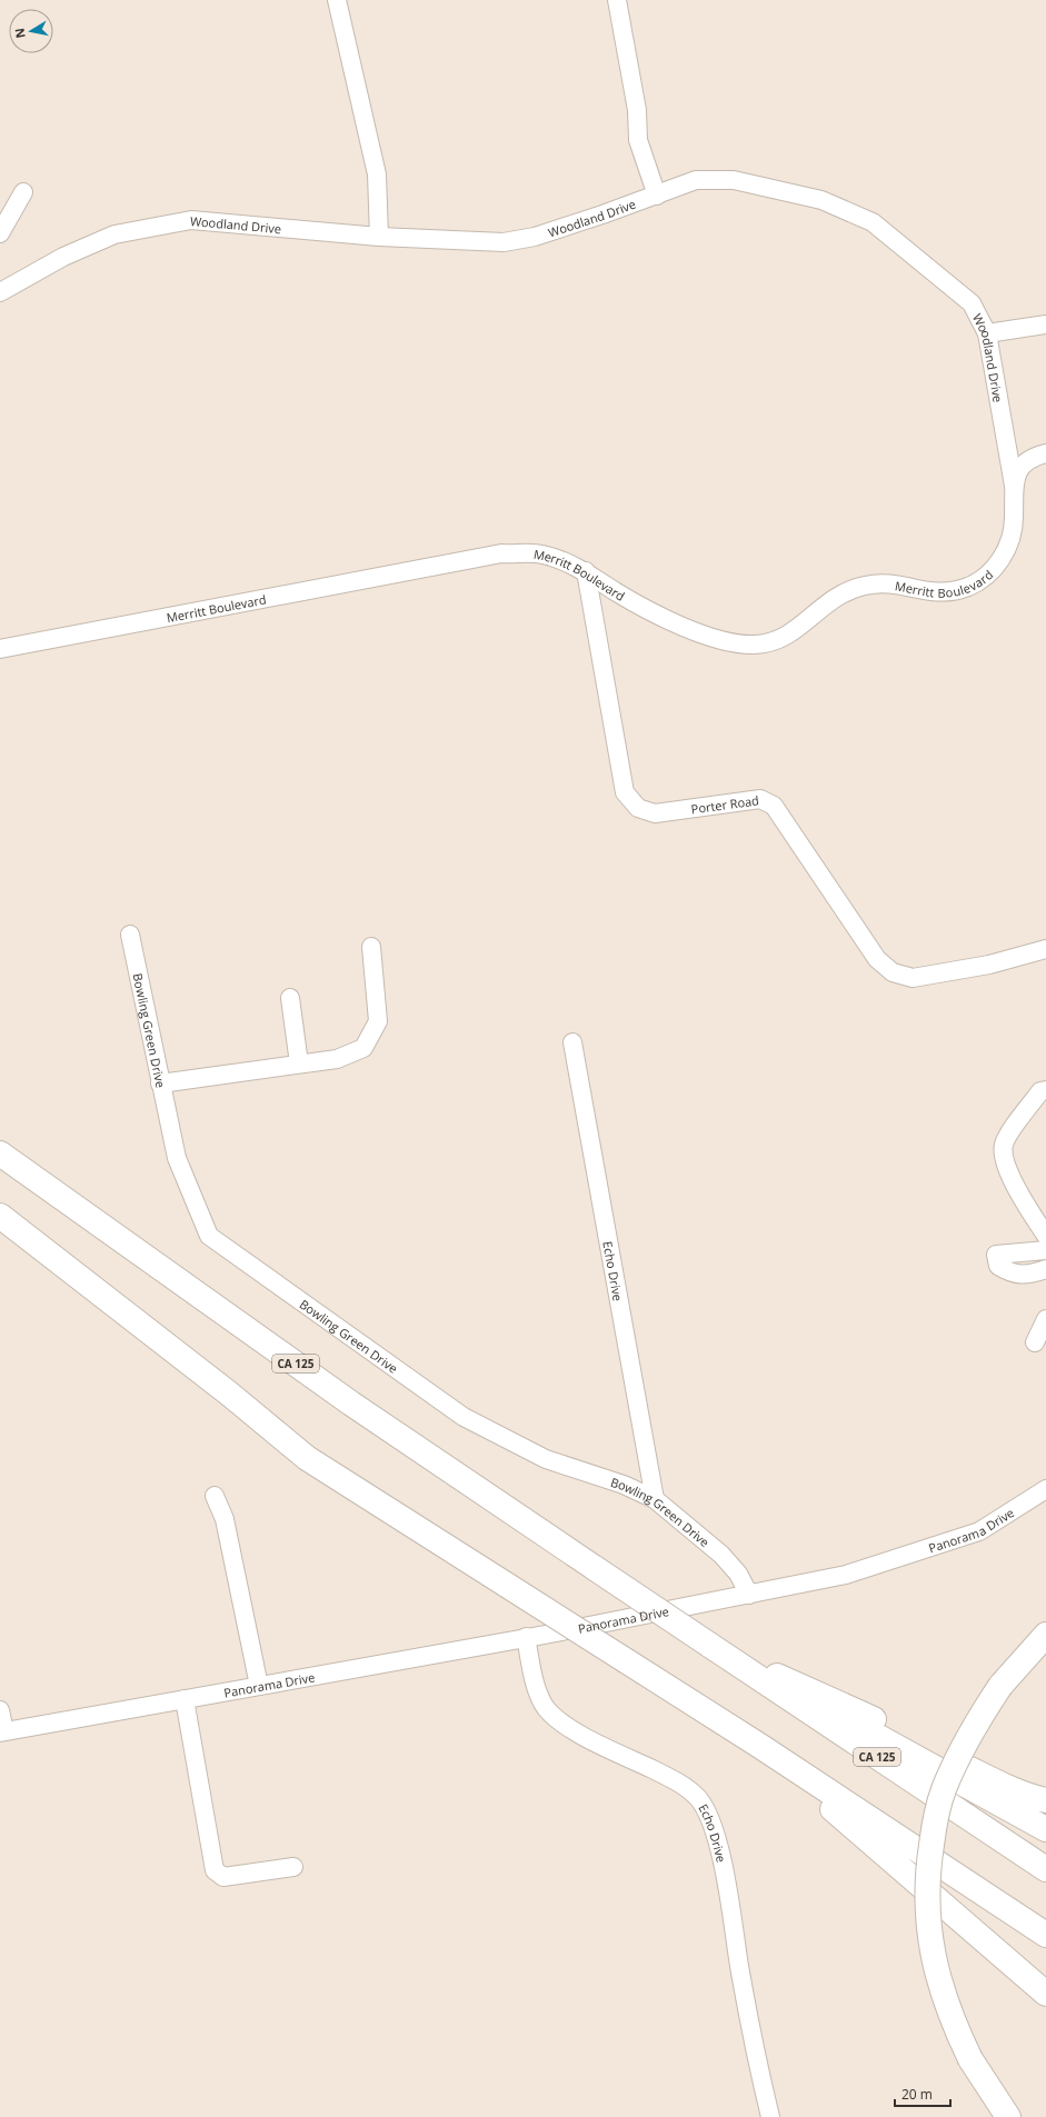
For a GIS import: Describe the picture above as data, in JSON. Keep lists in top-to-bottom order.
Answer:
{
  "streets": {
    "highway": ["CA 125"],
    "street": [
      "Woodland Drive",
      "Merritt Boulevard",
      "Porter Road",
      "Bowling Green Drive",
      "Echo Drive",
      "Panorama Drive"
    ]
  },
  "crossings": [
    ["Woodland Drive", "Merritt Boulevard"],
    ["Merritt Boulevard", "Porter Road"],
    ["Bowling Green Drive", "Echo Drive"],
    ["Bowling Green Drive", "Panorama Drive"],
    ["Echo Drive", "Panorama Drive"]
  ],
  "scale_bar": "20 m",
  "north": "left"
}
